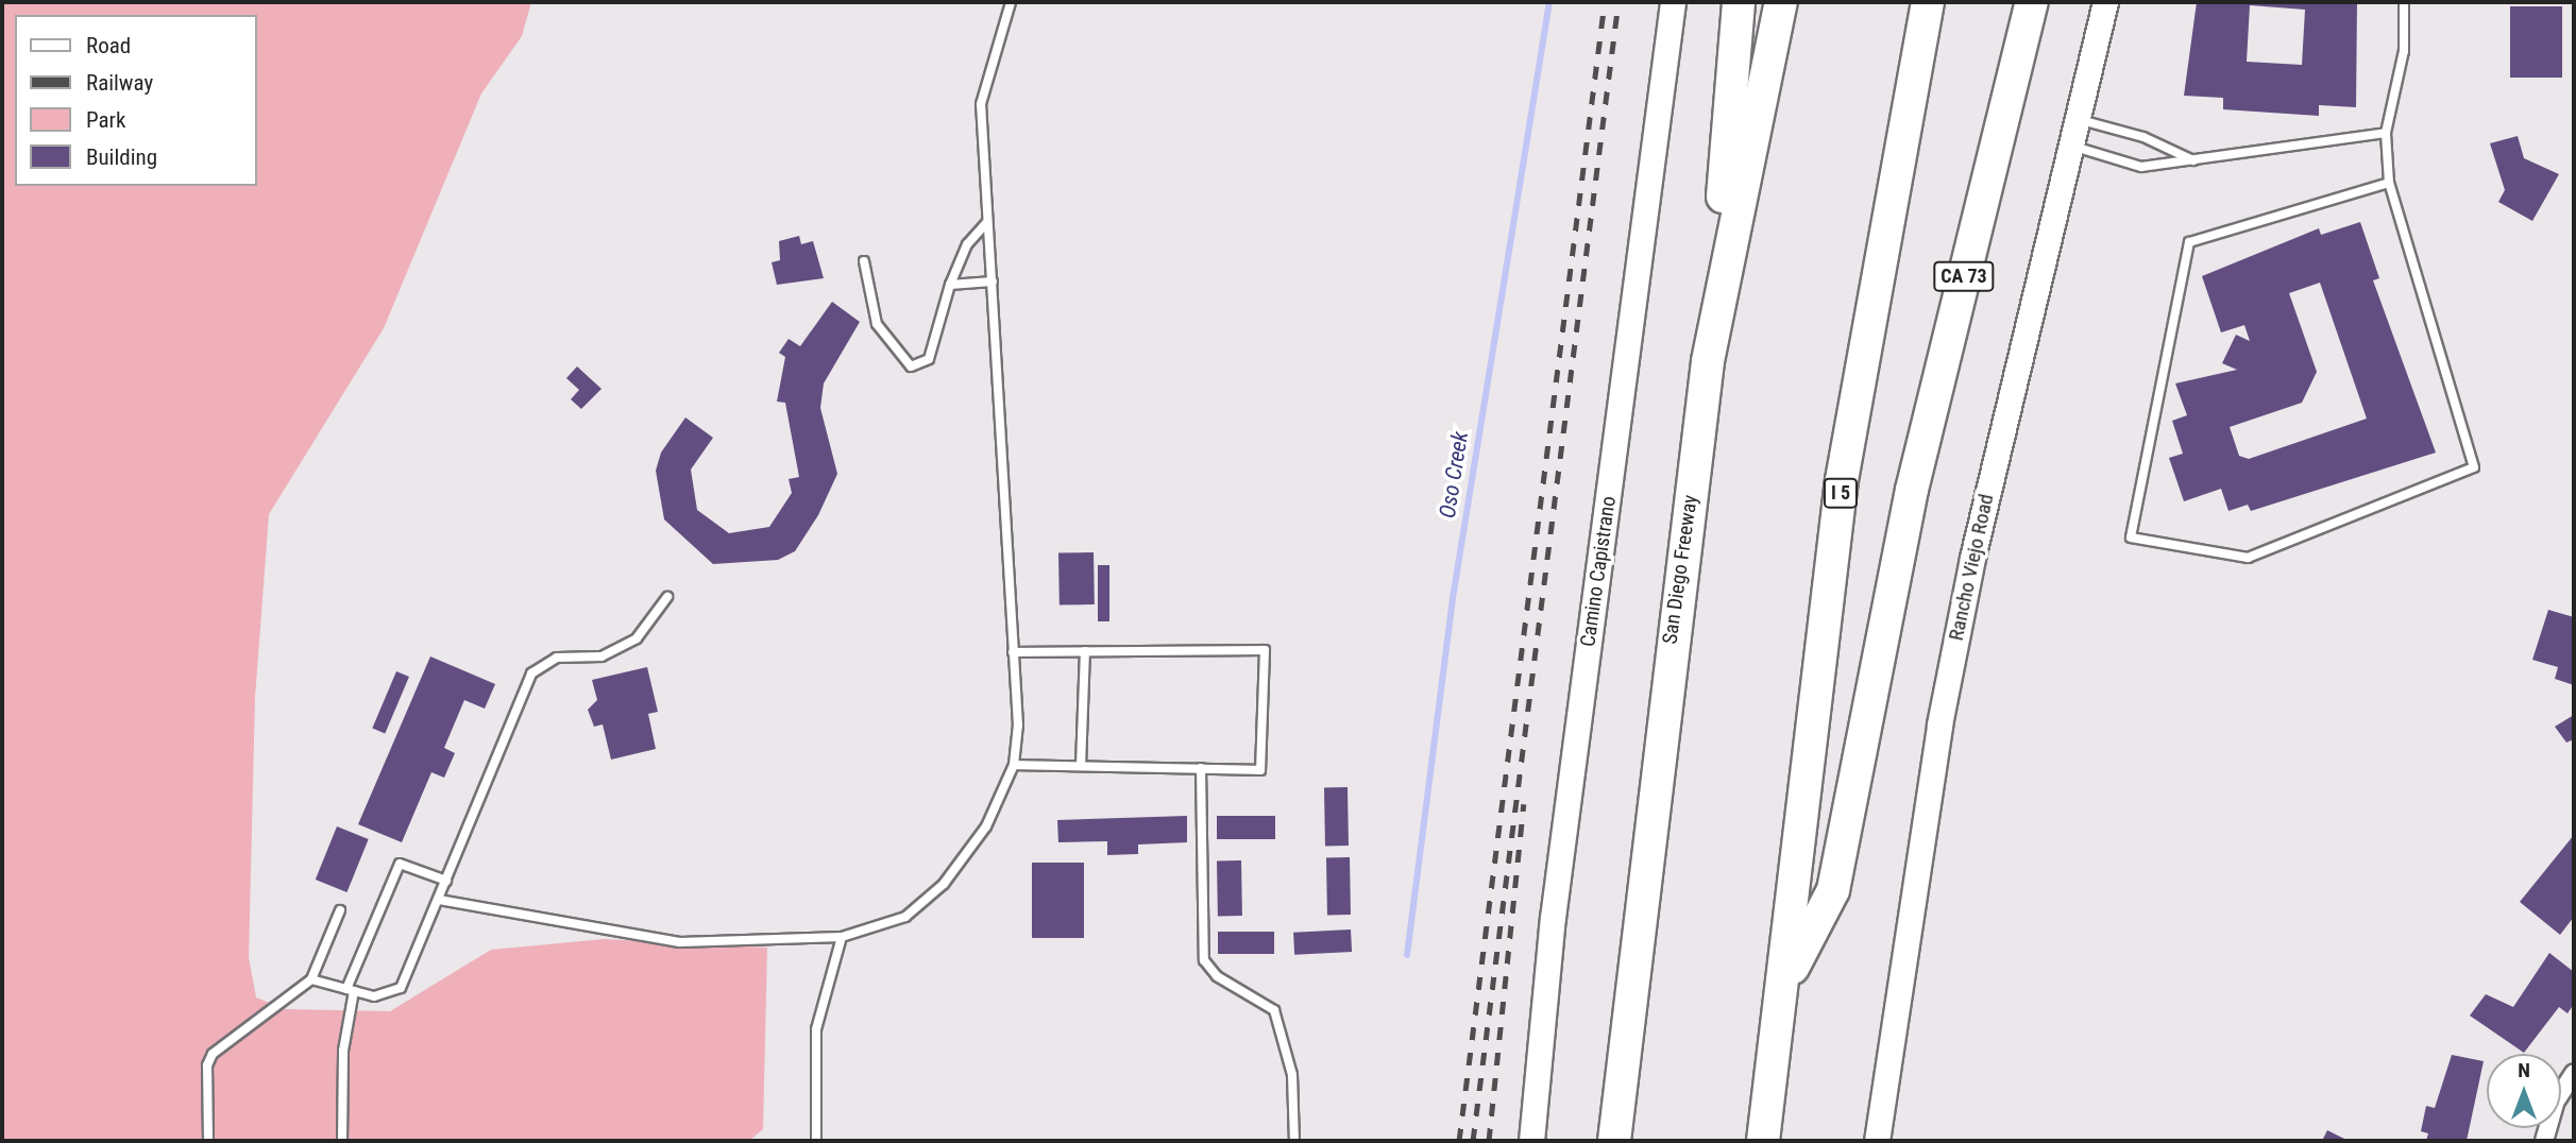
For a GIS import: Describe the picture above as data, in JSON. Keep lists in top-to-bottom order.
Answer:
{
  "streets": {
    "highway": ["CA 73", "I 5", "San Diego Freeway"],
    "main road": ["Rancho Viejo Road", "Camino Capistrano"]
  },
  "crossings": [
    ["CA 73", "I 5"]
  ],
  "water": ["Oso Creek"],
  "legend": [
    "Road",
    "Railway",
    "Park",
    "Building"
  ],
  "north": "top"
}
